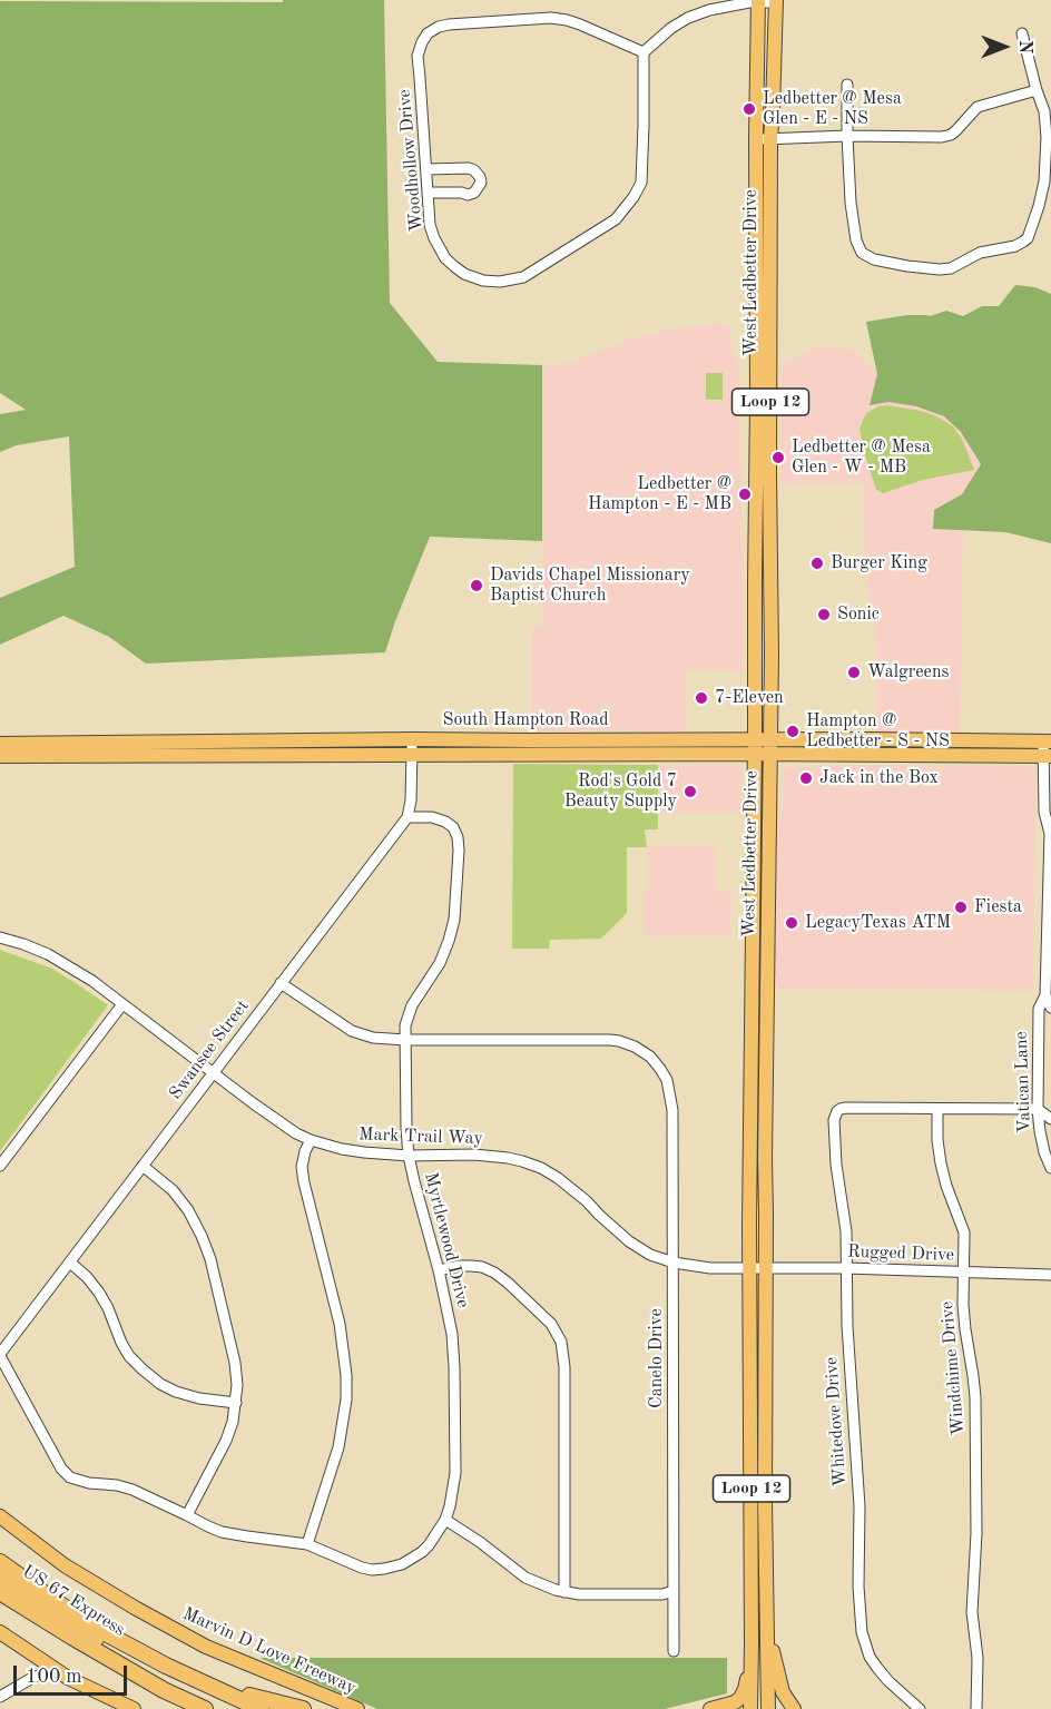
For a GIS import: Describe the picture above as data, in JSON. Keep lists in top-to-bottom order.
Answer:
{
  "streets": {
    "highway": ["US 67 Express"],
    "main road": [
      "West Ledbetter Drive",
      "Loop 12",
      "South Hampton Road",
      "Marvin D Love Freeway"
    ],
    "street": [
      "Woodhollow Drive",
      "Swansee Street",
      "Vatican Lane",
      "Mark Trail Way",
      "Myrtlewood Drive",
      "Rugged Drive",
      "Canelo Drive",
      "Windchime Drive",
      "Whitedove Drive"
    ]
  },
  "crossings": [
    ["West Ledbetter Drive", "South Hampton Road"],
    ["West Ledbetter Drive", "Mark Trail Way"],
    ["West Ledbetter Drive", "Rugged Drive"],
    ["South Hampton Road", "Vatican Lane"],
    ["Swansee Street", "Mark Trail Way"],
    ["Swansee Street", "Myrtlewood Drive"],
    ["Mark Trail Way", "Myrtlewood Drive"],
    ["Mark Trail Way", "Rugged Drive"],
    ["Mark Trail Way", "Canelo Drive"],
    ["Myrtlewood Drive", "Canelo Drive"],
    ["Rugged Drive", "Windchime Drive"],
    ["Rugged Drive", "Whitedove Drive"],
    ["Windchime Drive", "Whitedove Drive"]
  ],
  "places": [
    "Ledbetter @ Mesa Glen - E - NS",
    "Ledbetter @ Mesa Glen - W - MB",
    "Ledbetter @ Hampton - E - MB",
    "Burger King",
    "Davids Chapel Missionary Baptist Church",
    "Sonic",
    "Walgreens",
    "7-Eleven",
    "Hampton @ Ledbetter - S - NS",
    "Jack in the Box",
    "Rod's Gold 7 Beauty Supply",
    "Fiesta",
    "LegacyTexas ATM"
  ],
  "scale_bar": "100 m",
  "north": "right"
}
